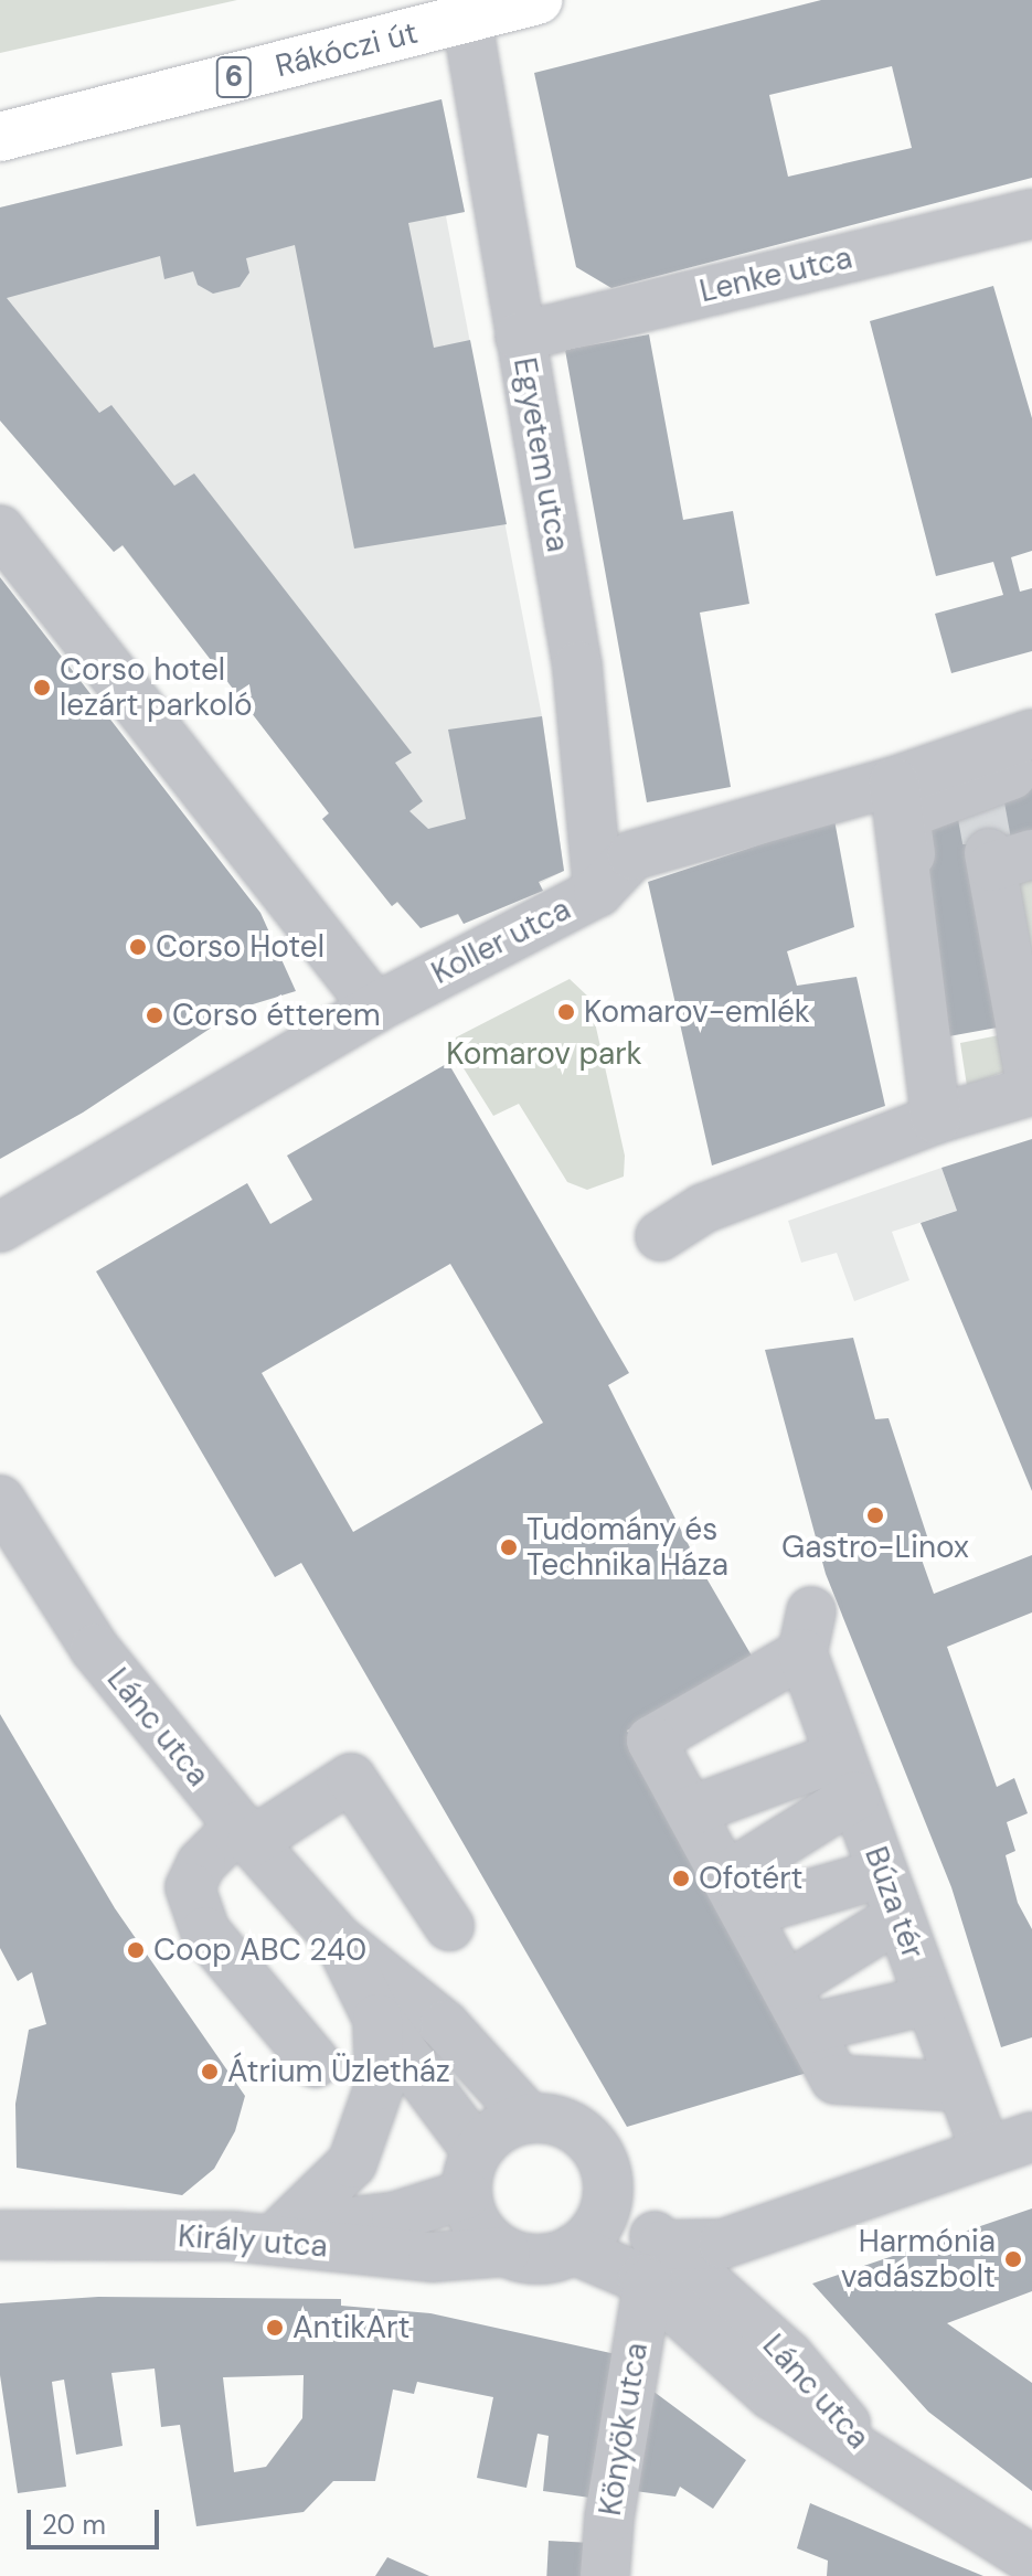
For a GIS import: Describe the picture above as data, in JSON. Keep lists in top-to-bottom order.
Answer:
{
  "streets": {
    "main road": ["Rákóczi út", "6"],
    "street": [
      "Lenke utca",
      "Egyetem utca",
      "Koller utca",
      "Lánc utca",
      "Búza tér",
      "Király utca",
      "Könyök utca"
    ]
  },
  "crossings": [
    ["Rákóczi út", "Egyetem utca"],
    ["Lenke utca", "Egyetem utca"],
    ["Egyetem utca", "Koller utca"],
    ["Lánc utca", "Király utca"],
    ["Lánc utca", "Könyök utca"]
  ],
  "parks": ["Komarov park"],
  "places": [
    "Corso hotel lezárt parkoló",
    "Corso Hotel",
    "Komarov-emlék",
    "Corso étterem",
    "Gastro-Linox",
    "Tudomány és Technika Háza",
    "Ofotért",
    "Coop ABC 240",
    "Átrium Üzletház",
    "Harmónia vadászbolt",
    "AntikArt"
  ],
  "scale_bar": "20 m"
}
